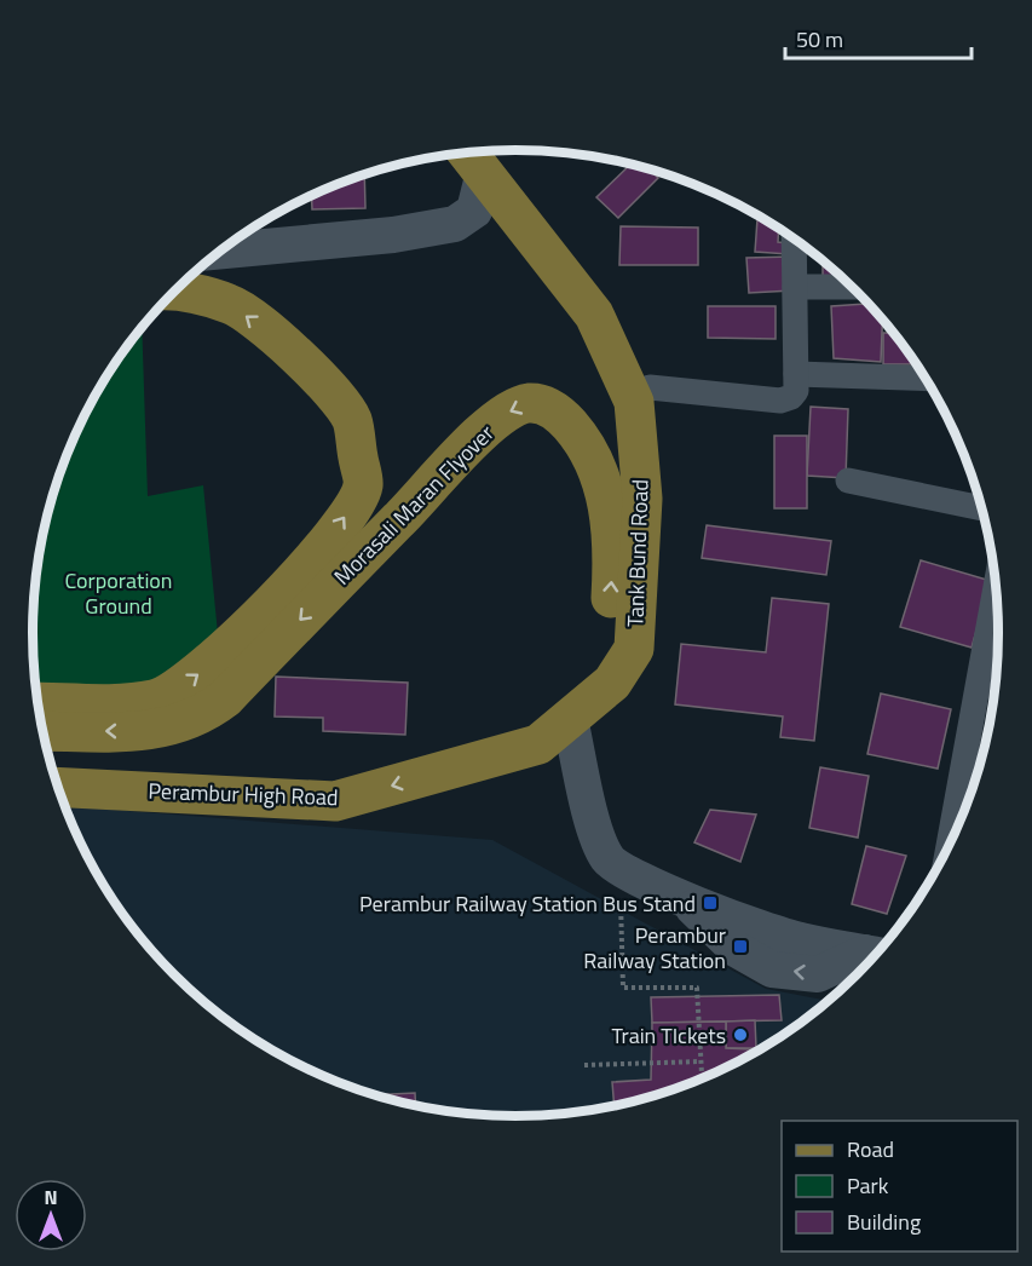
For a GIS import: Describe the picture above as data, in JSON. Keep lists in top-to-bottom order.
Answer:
{
  "streets": {
    "main road": ["Morasali Maran Flyover", "Tank Bund Road", "Perambur High Road"]
  },
  "crossings": [
    ["Morasali Maran Flyover", "Tank Bund Road"],
    ["Tank Bund Road", "Perambur High Road"]
  ],
  "parks": ["Corporation Ground"],
  "places": {
    "transit": ["Perambur Railway Station Bus Stand", "Perambur Railway Station"],
    "other": ["Train TIckets"]
  },
  "legend": ["Road", "Park", "Building"],
  "scale_bar": "50 m",
  "north": "top"
}
